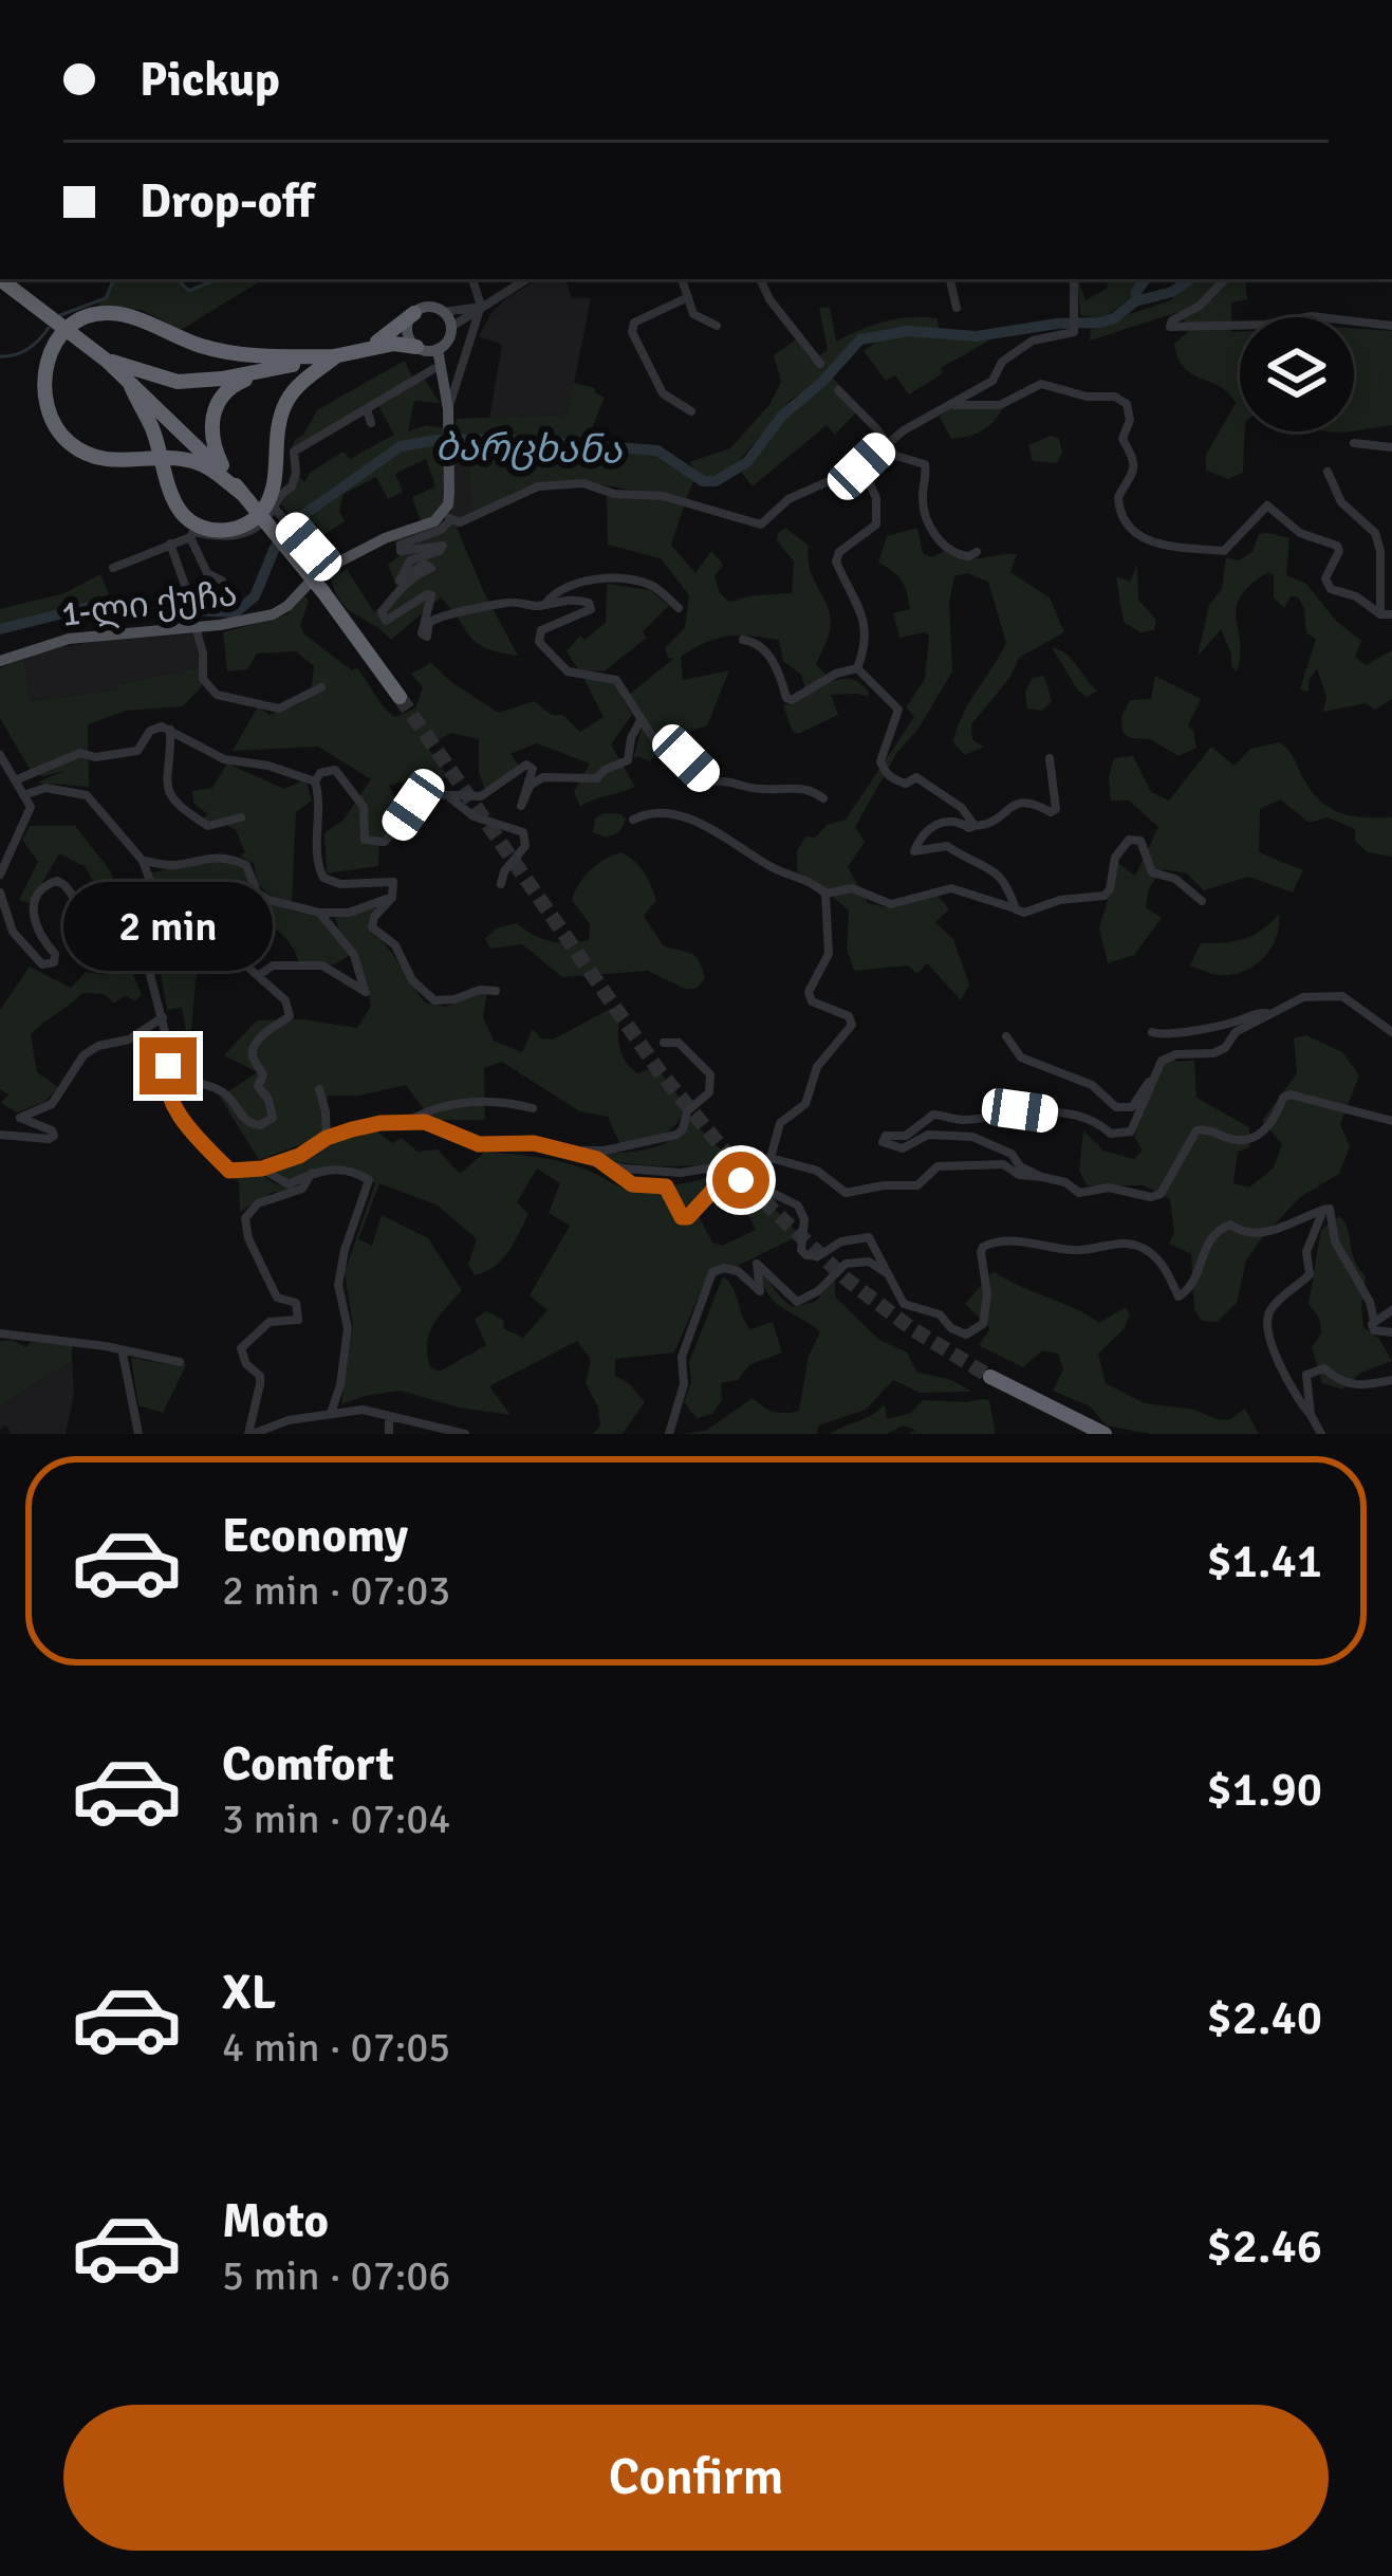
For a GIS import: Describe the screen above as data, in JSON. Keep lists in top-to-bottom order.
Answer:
{
  "streets": {
    "main road": ["1-ლი ქუჩა"]
  },
  "water": ["ბარცხანა"],
  "page": {
    "banner": ["Pickup", "Drop-off"],
    "bubble": "2 min",
    "list": [
      {
        "name": "Economy",
        "note": "2 min · 07:03",
        "value": "$1.41"
      },
      {
        "name": "Comfort",
        "note": "3 min · 07:04",
        "value": "$1.90"
      },
      {
        "name": "XL",
        "note": "4 min · 07:05",
        "value": "$2.40"
      },
      {
        "name": "Moto",
        "note": "5 min · 07:06",
        "value": "$2.46"
      }
    ],
    "buttons": "Confirm"
  }
}
